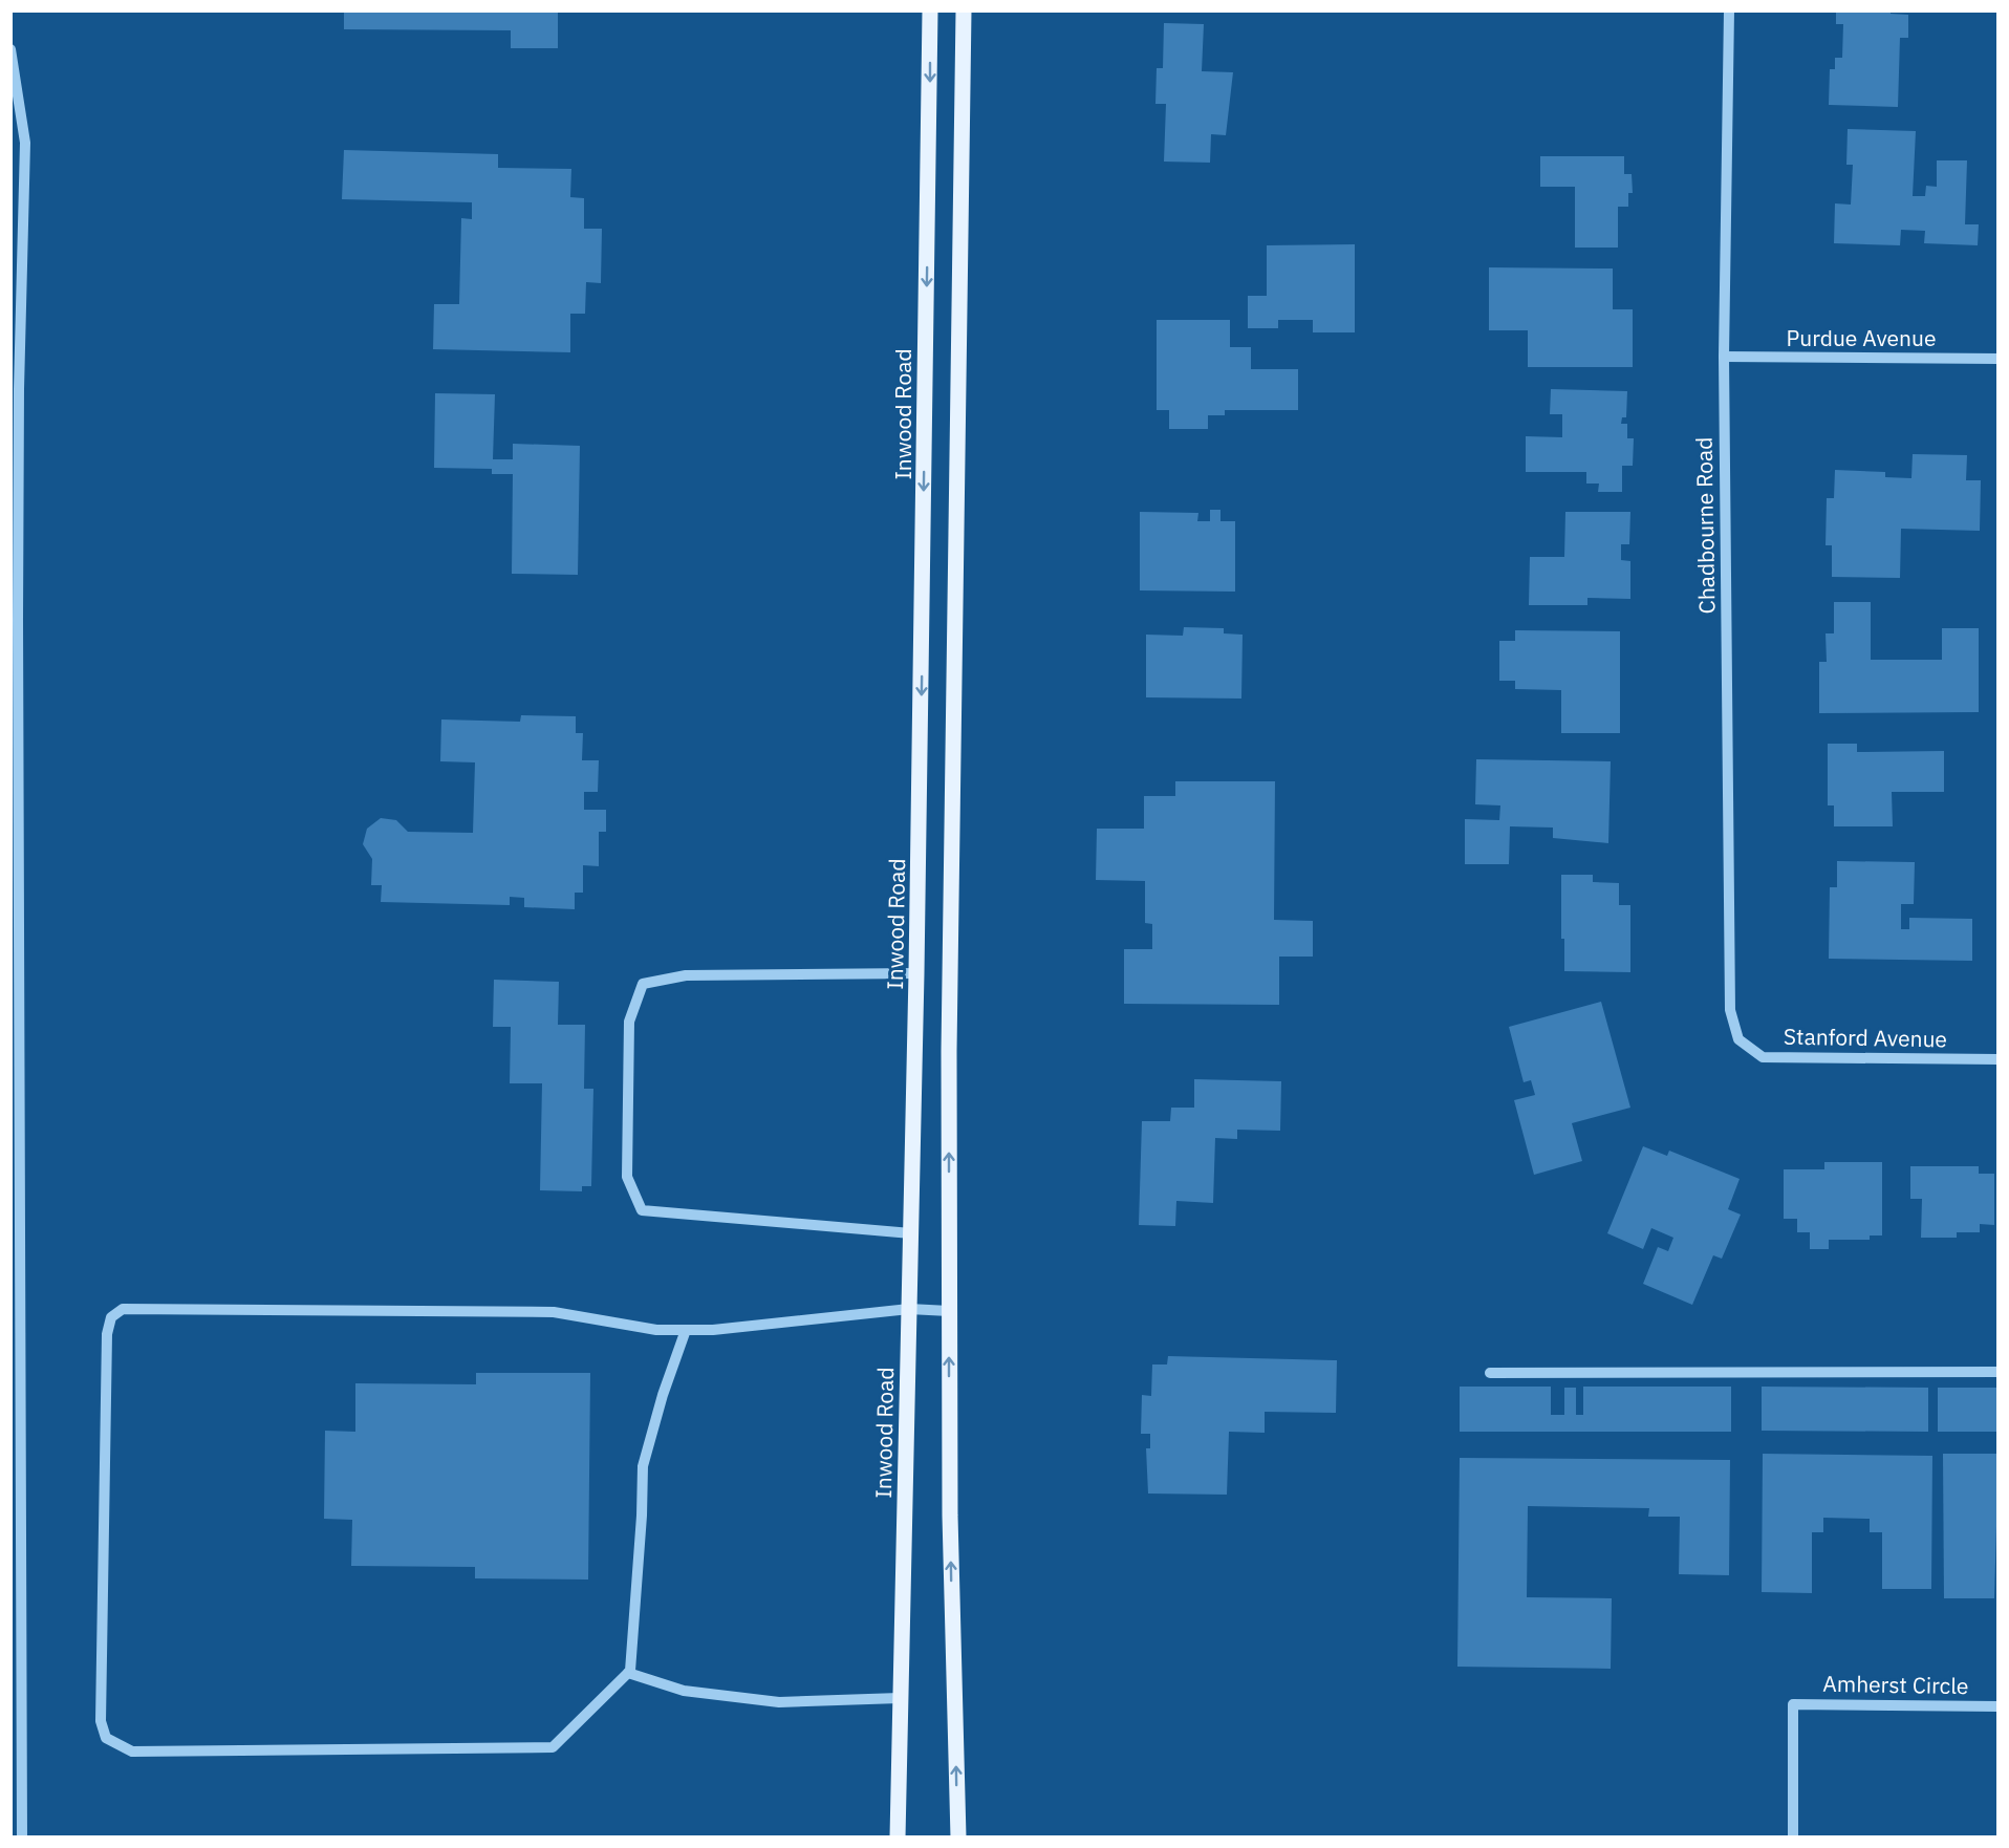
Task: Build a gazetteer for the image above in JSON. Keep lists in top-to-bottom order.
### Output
{
  "streets": {
    "main road": ["Inwood Road"],
    "street": [
      "Purdue Avenue",
      "Chadbourne Road",
      "Stanford Avenue",
      "Amherst Circle"
    ]
  },
  "crossings": [
    ["Purdue Avenue", "Chadbourne Road"],
    ["Chadbourne Road", "Stanford Avenue"]
  ]
}
